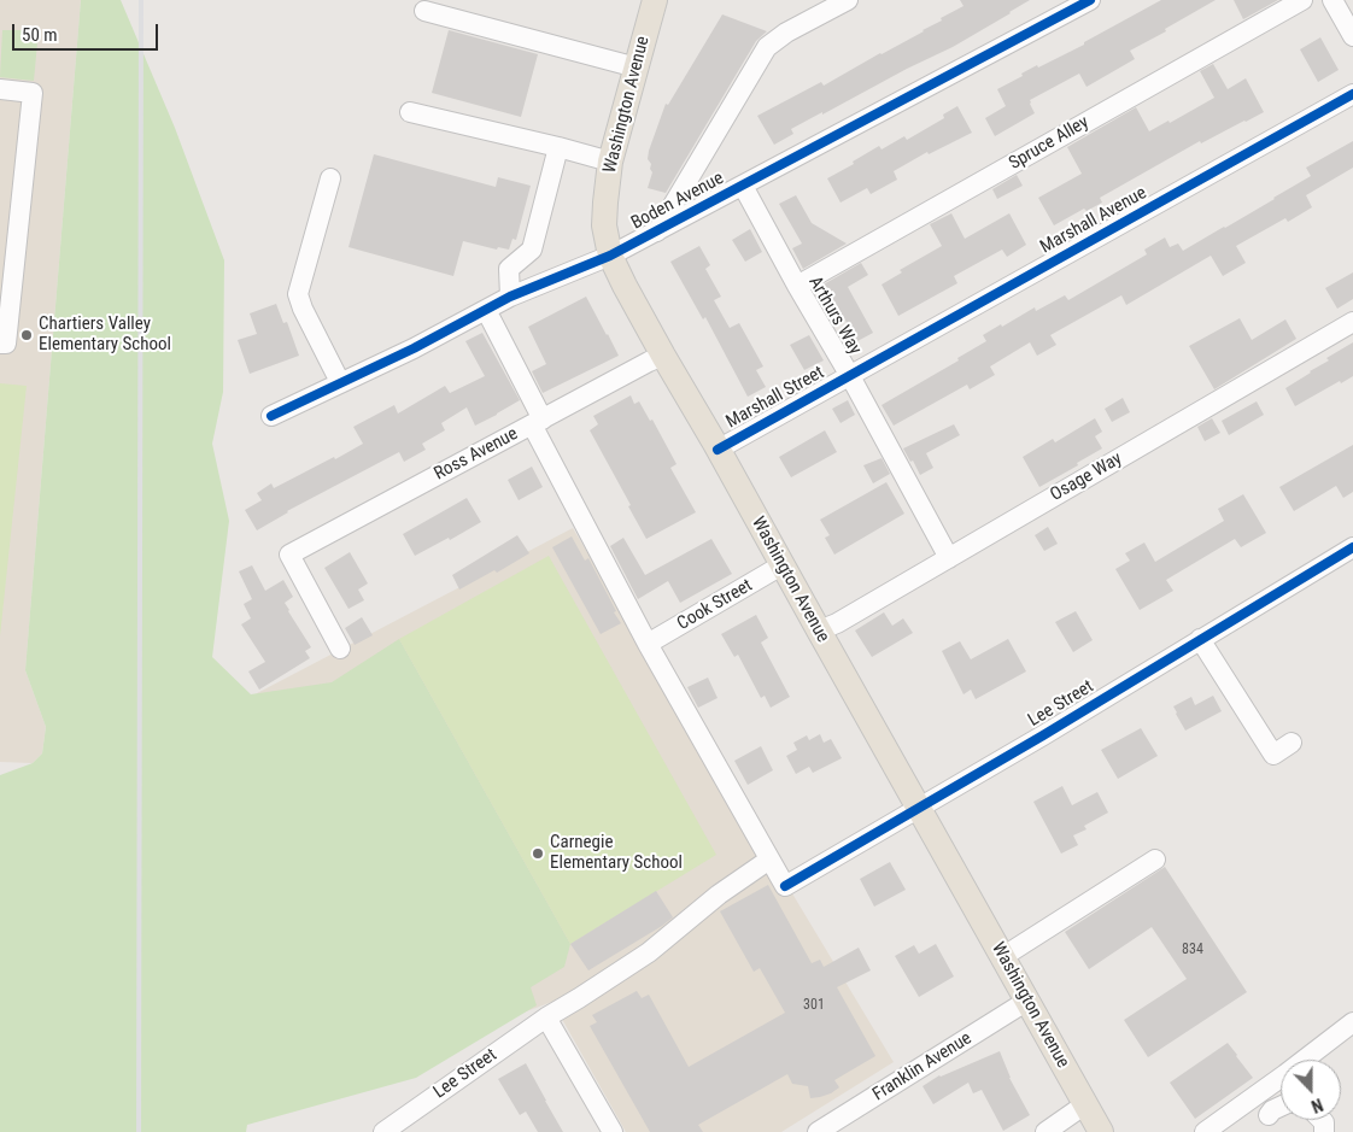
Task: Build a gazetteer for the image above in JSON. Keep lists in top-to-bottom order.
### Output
{
  "streets": {
    "main road": ["Washington Avenue"],
    "street": [
      "Spruce Alley",
      "Boden Avenue",
      "Marshall Avenue",
      "Arthurs Way",
      "Marshall Street",
      "Ross Avenue",
      "Osage Way",
      "Cook Street",
      "Lee Street",
      "Franklin Avenue"
    ]
  },
  "crossings": [
    ["Washington Avenue", "Boden Avenue"],
    ["Washington Avenue", "Marshall Street"],
    ["Washington Avenue", "Ross Avenue"],
    ["Washington Avenue", "Osage Way"],
    ["Washington Avenue", "Cook Street"],
    ["Washington Avenue", "Lee Street"],
    ["Washington Avenue", "Franklin Avenue"],
    ["Spruce Alley", "Arthurs Way"],
    ["Boden Avenue", "Arthurs Way"],
    ["Marshall Avenue", "Arthurs Way"],
    ["Marshall Avenue", "Marshall Street"],
    ["Arthurs Way", "Marshall Street"],
    ["Arthurs Way", "Osage Way"]
  ],
  "places": ["Chartiers Valley Elementary School", "Carnegie Elementary School"],
  "house_numbers": ["834", "301"],
  "scale_bar": "50 m",
  "north": "bottom"
}
